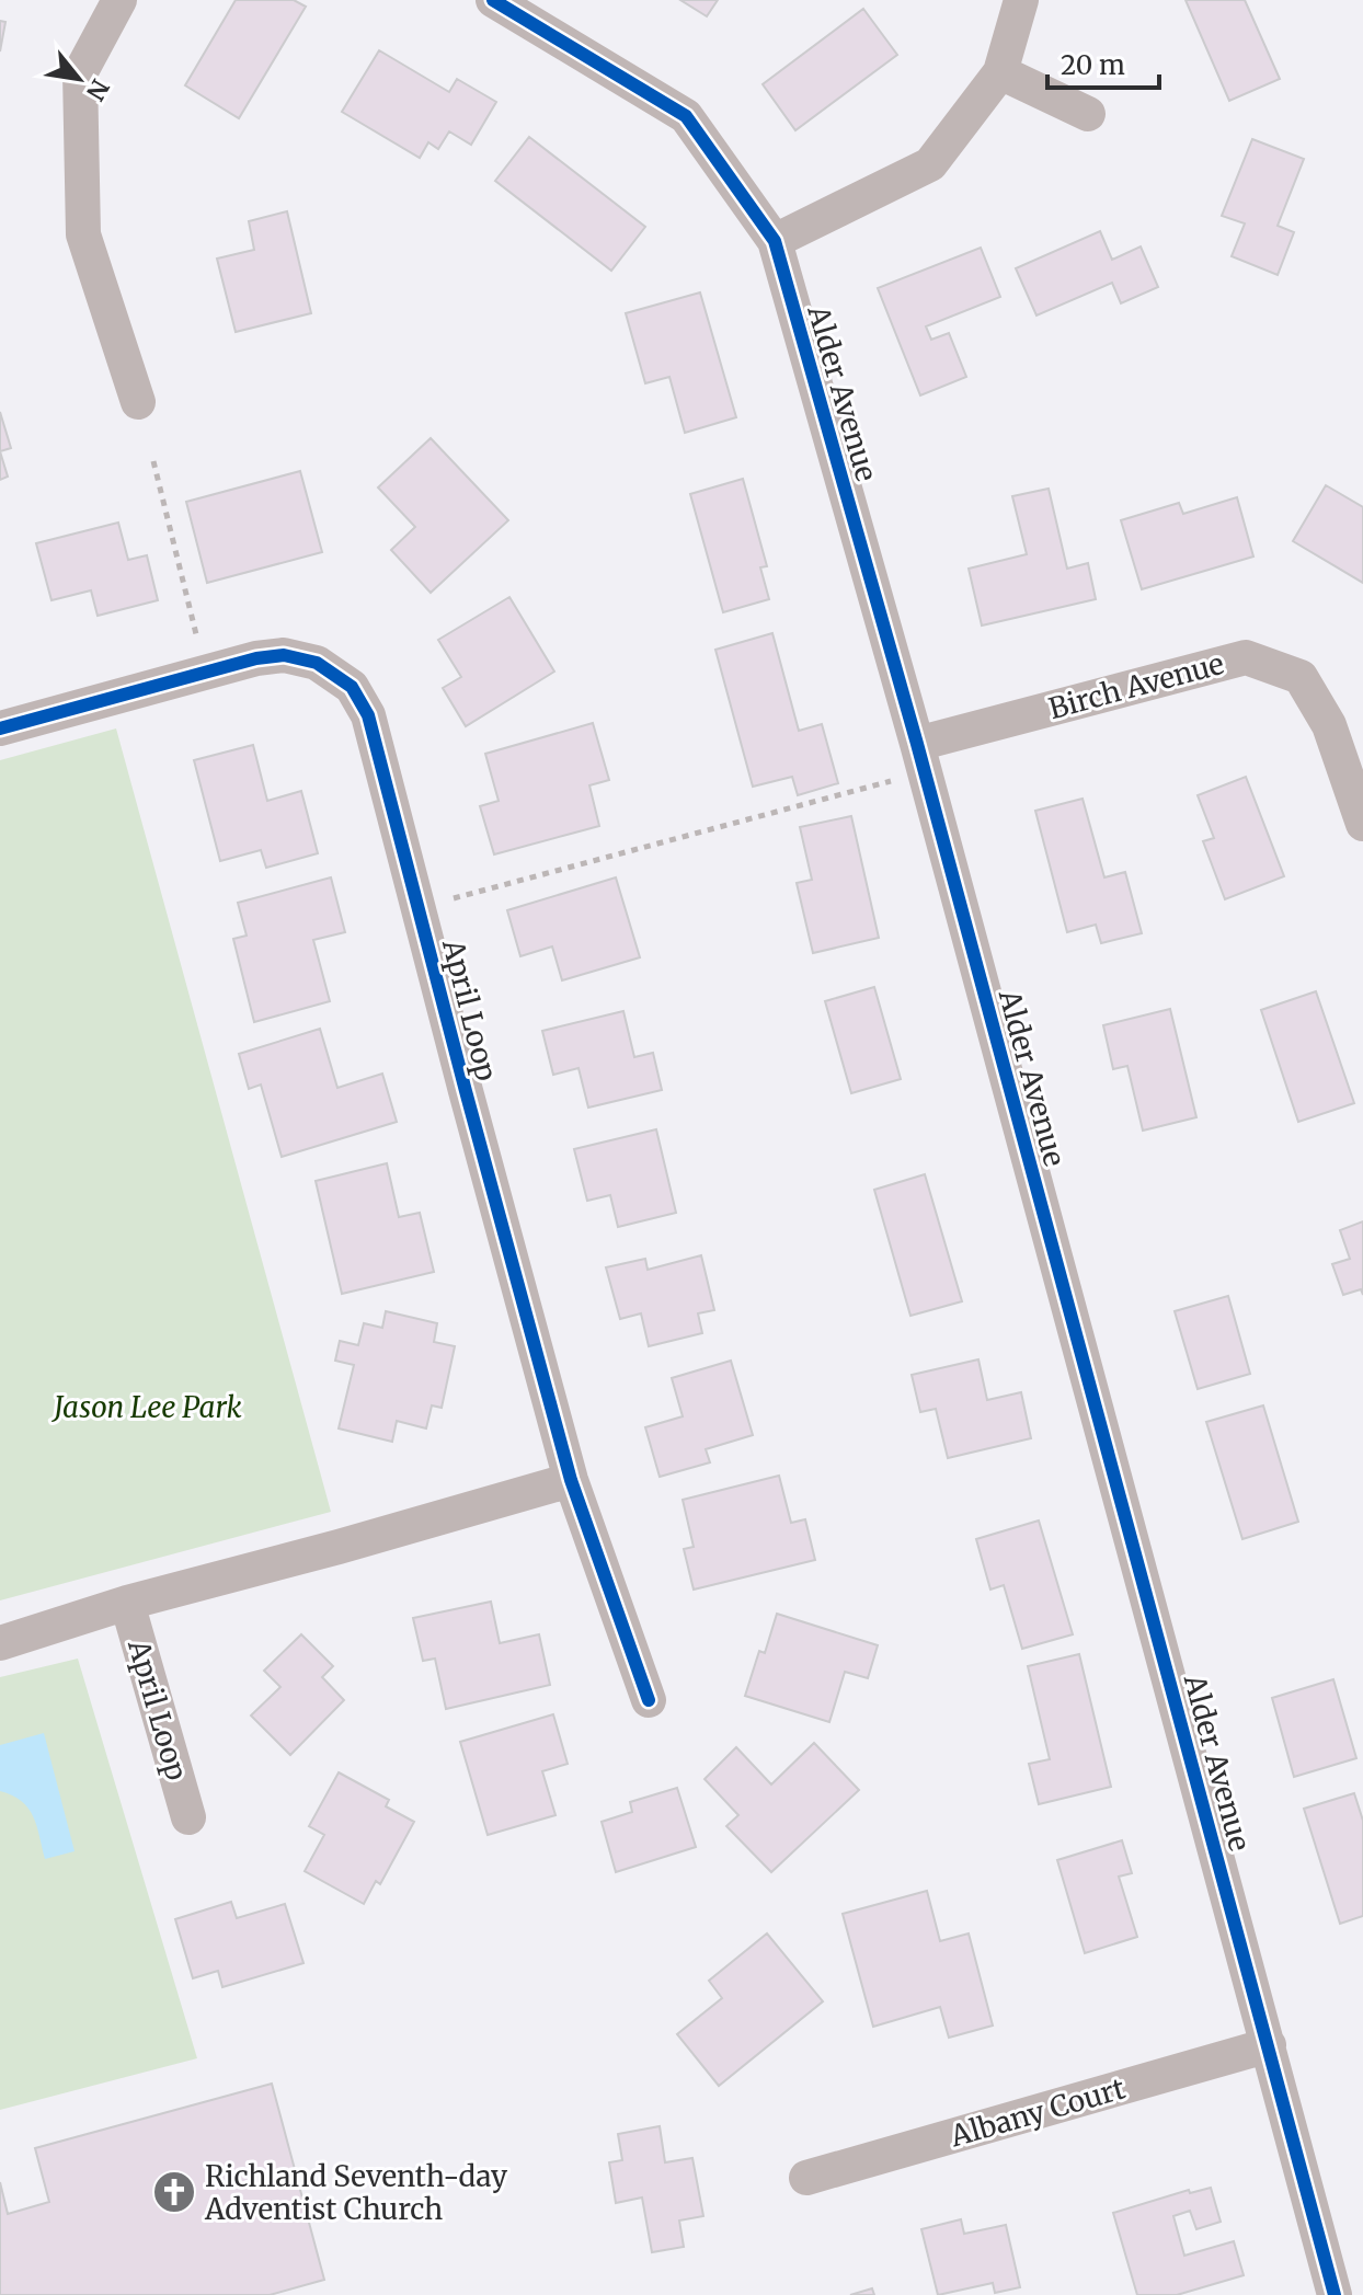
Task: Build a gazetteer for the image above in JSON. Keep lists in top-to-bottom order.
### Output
{
  "streets": {
    "street": [
      "Alder Avenue",
      "Birch Avenue",
      "April Loop",
      "Albany Court"
    ]
  },
  "crossings": [
    ["Alder Avenue", "Birch Avenue"],
    ["Alder Avenue", "Albany Court"]
  ],
  "parks": ["Jason Lee Park"],
  "places": {
    "church": ["Richland Seventh-day Adventist Church"]
  },
  "scale_bar": "20 m",
  "north": "bottom right"
}
